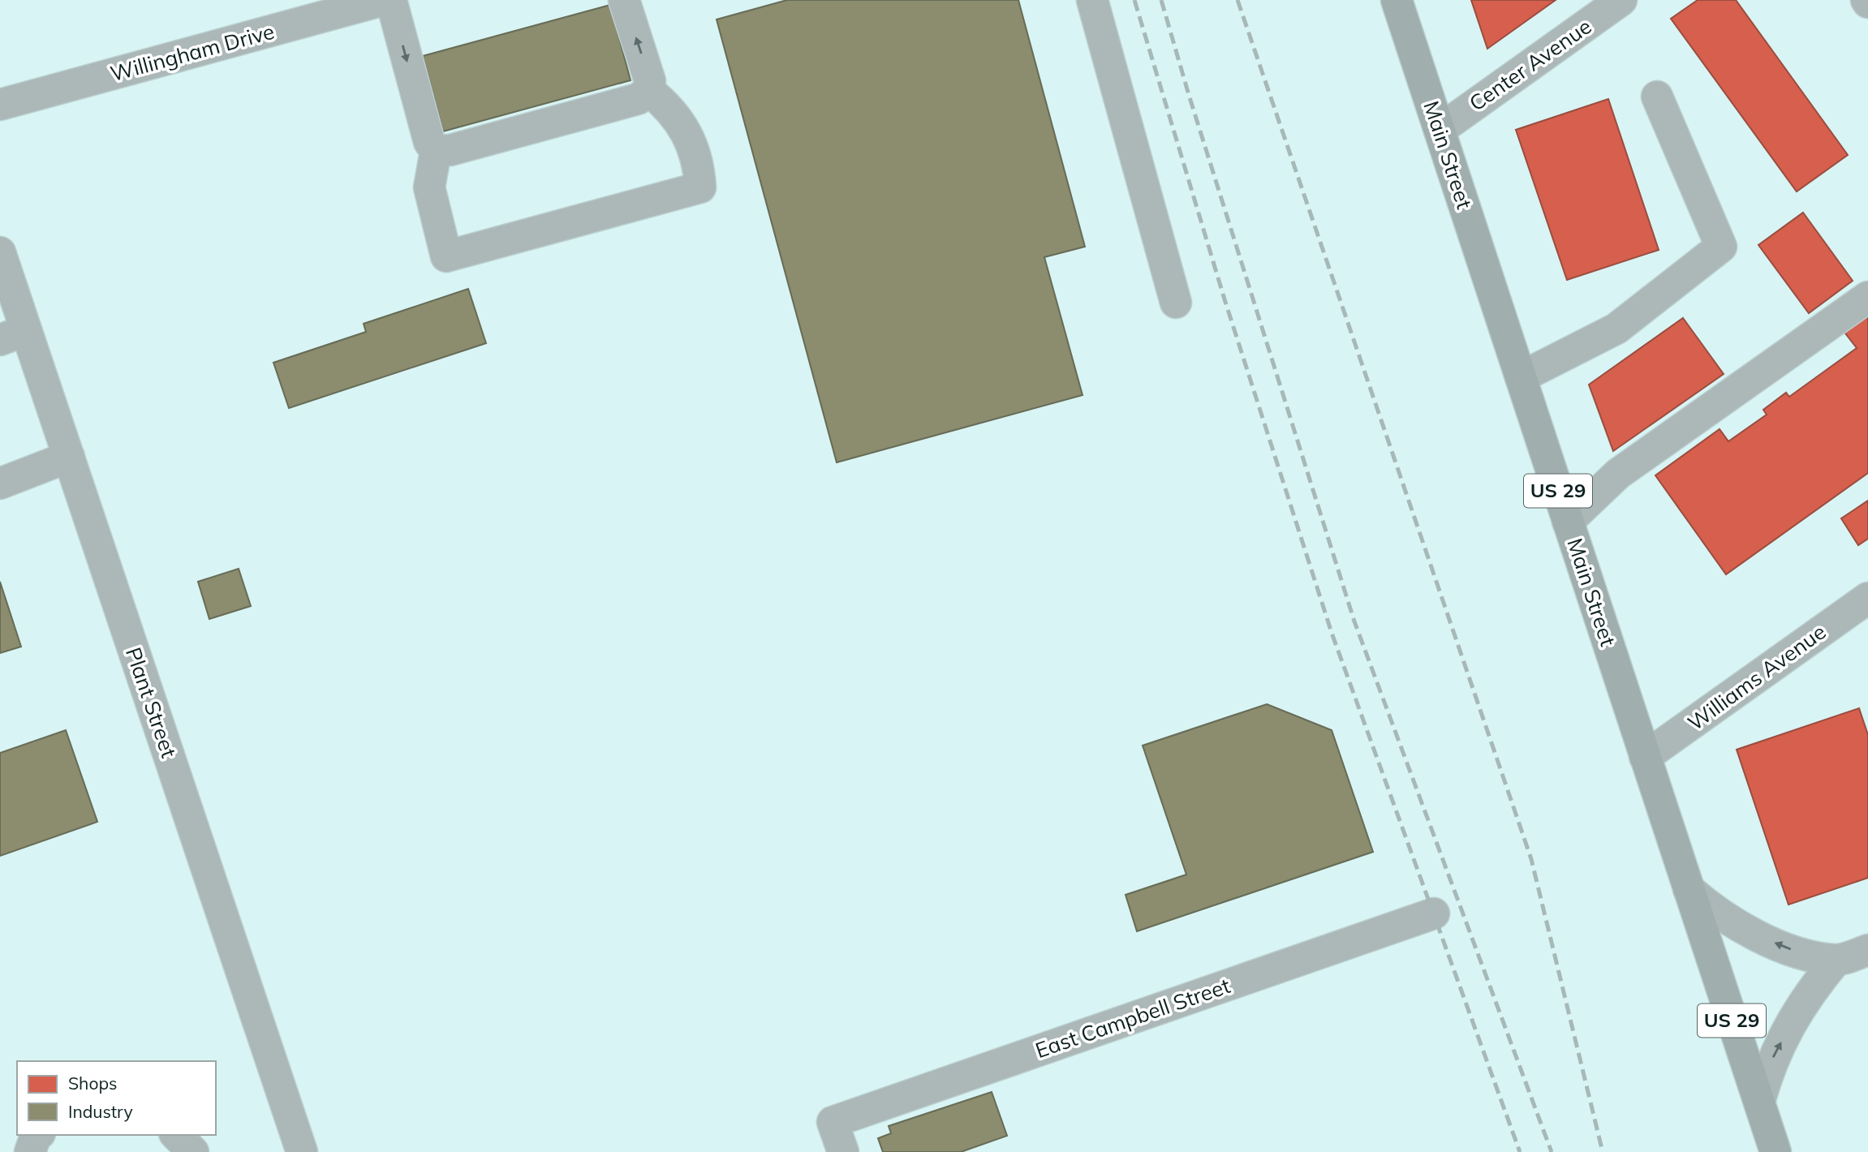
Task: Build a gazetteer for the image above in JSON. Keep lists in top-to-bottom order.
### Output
{
  "streets": {
    "main road": ["Main Street", "US 29"],
    "street": [
      "Willingham Drive",
      "Center Avenue",
      "Williams Avenue",
      "Plant Street",
      "East Campbell Street"
    ]
  },
  "crossings": [
    ["Center Avenue", "Main Street"],
    ["Main Street", "Williams Avenue"]
  ],
  "legend": ["Shops", "Industry"]
}
